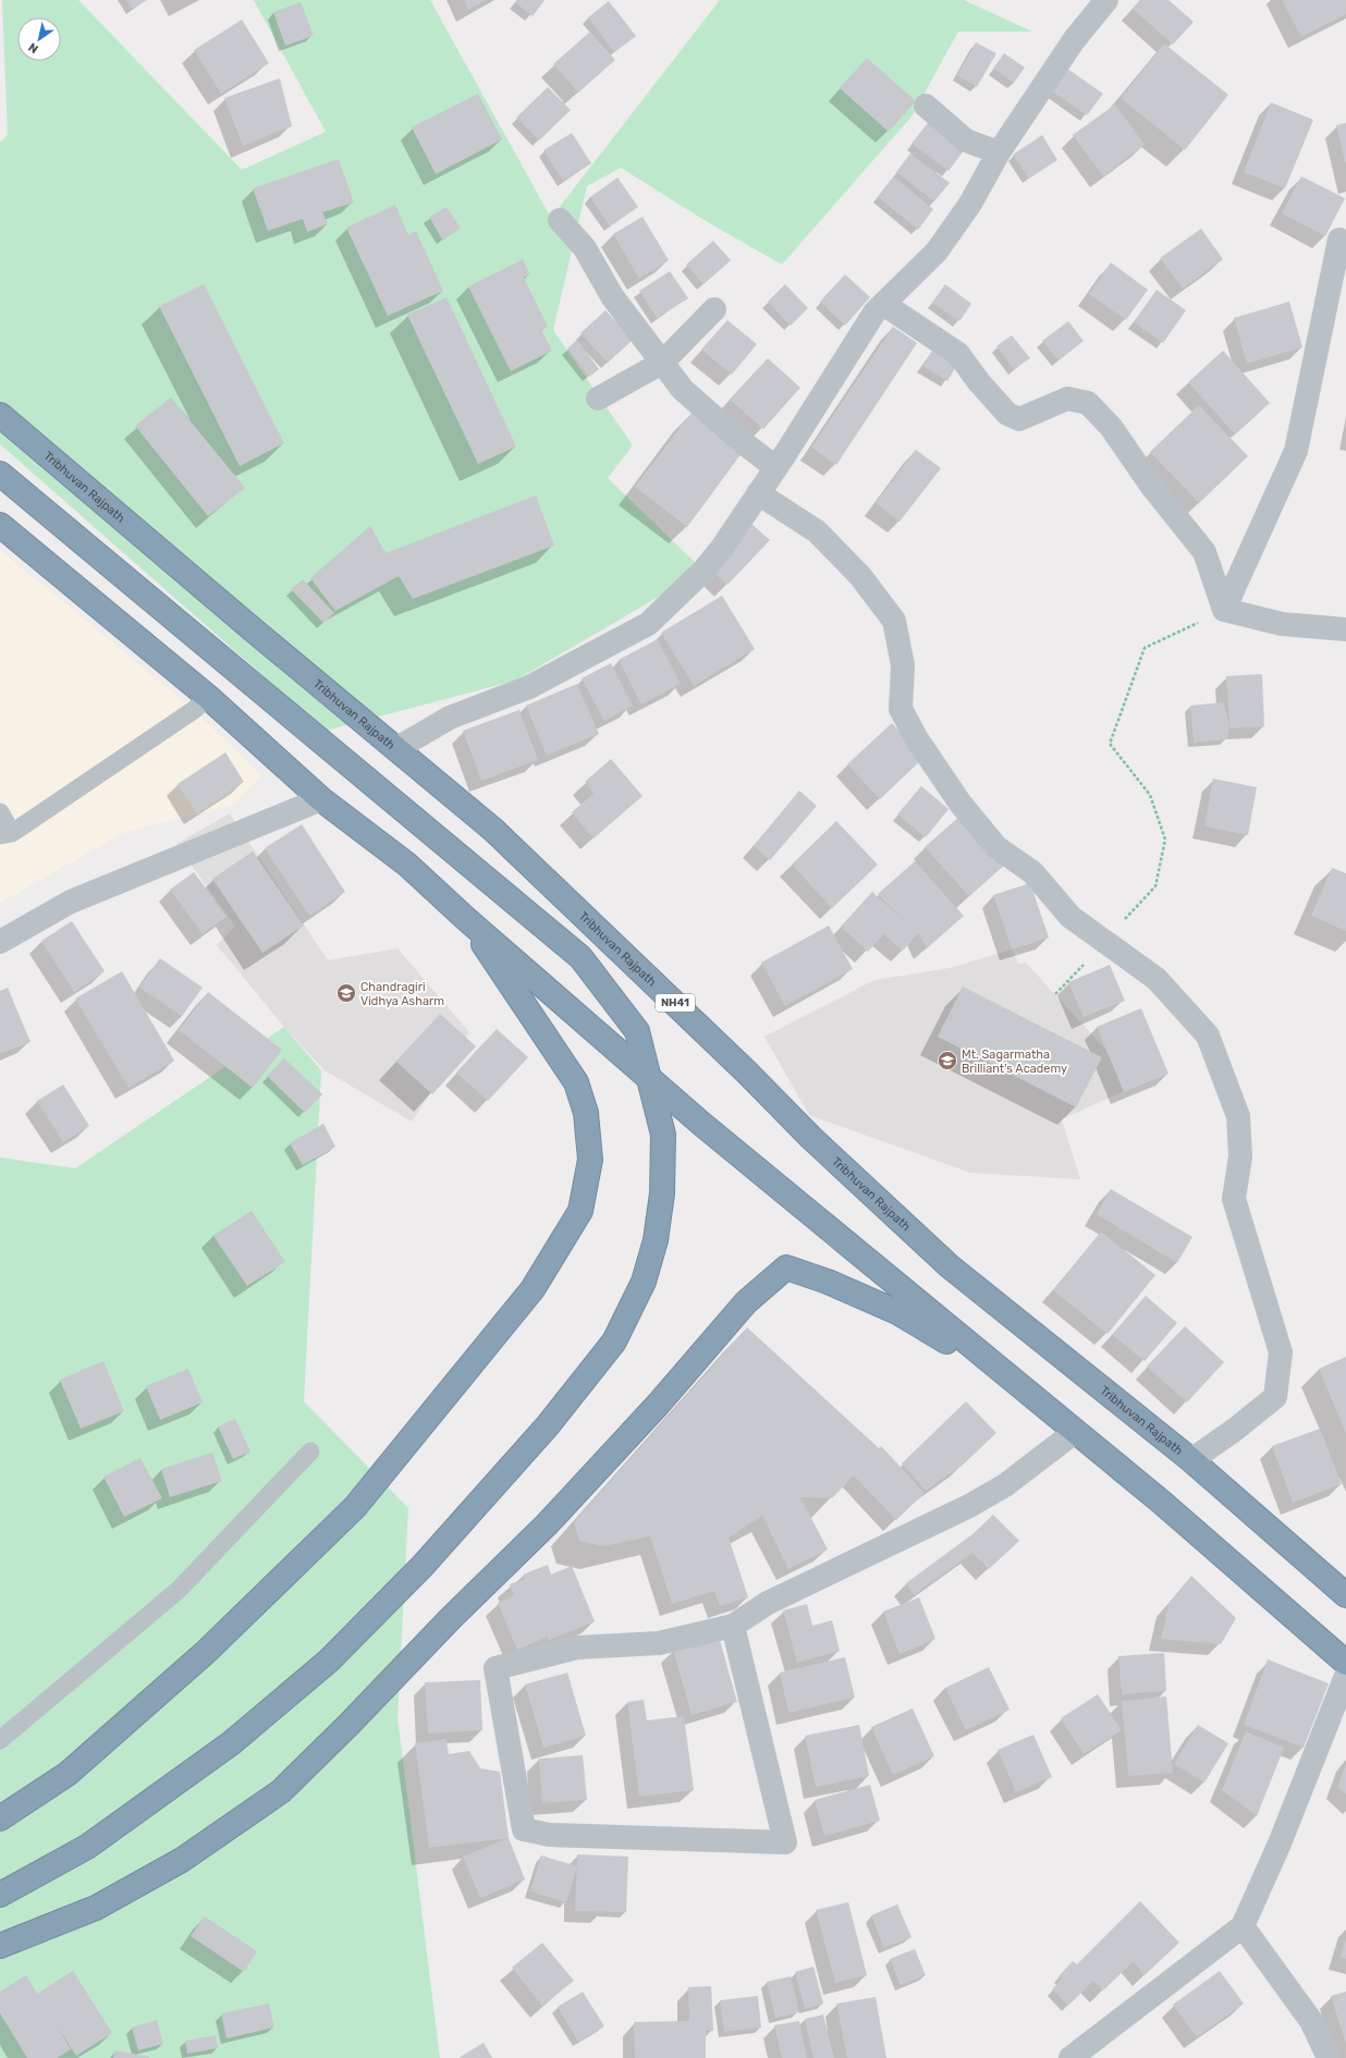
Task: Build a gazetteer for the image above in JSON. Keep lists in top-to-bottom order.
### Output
{
  "streets": {
    "highway": ["Tribhuvan Rajpath", "NH41"]
  },
  "places": {
    "school or university": ["Chandragiri Vidhya Asharm", "Mt. Sagarmatha Brilliant's Academy"]
  },
  "north": "bottom left"
}
